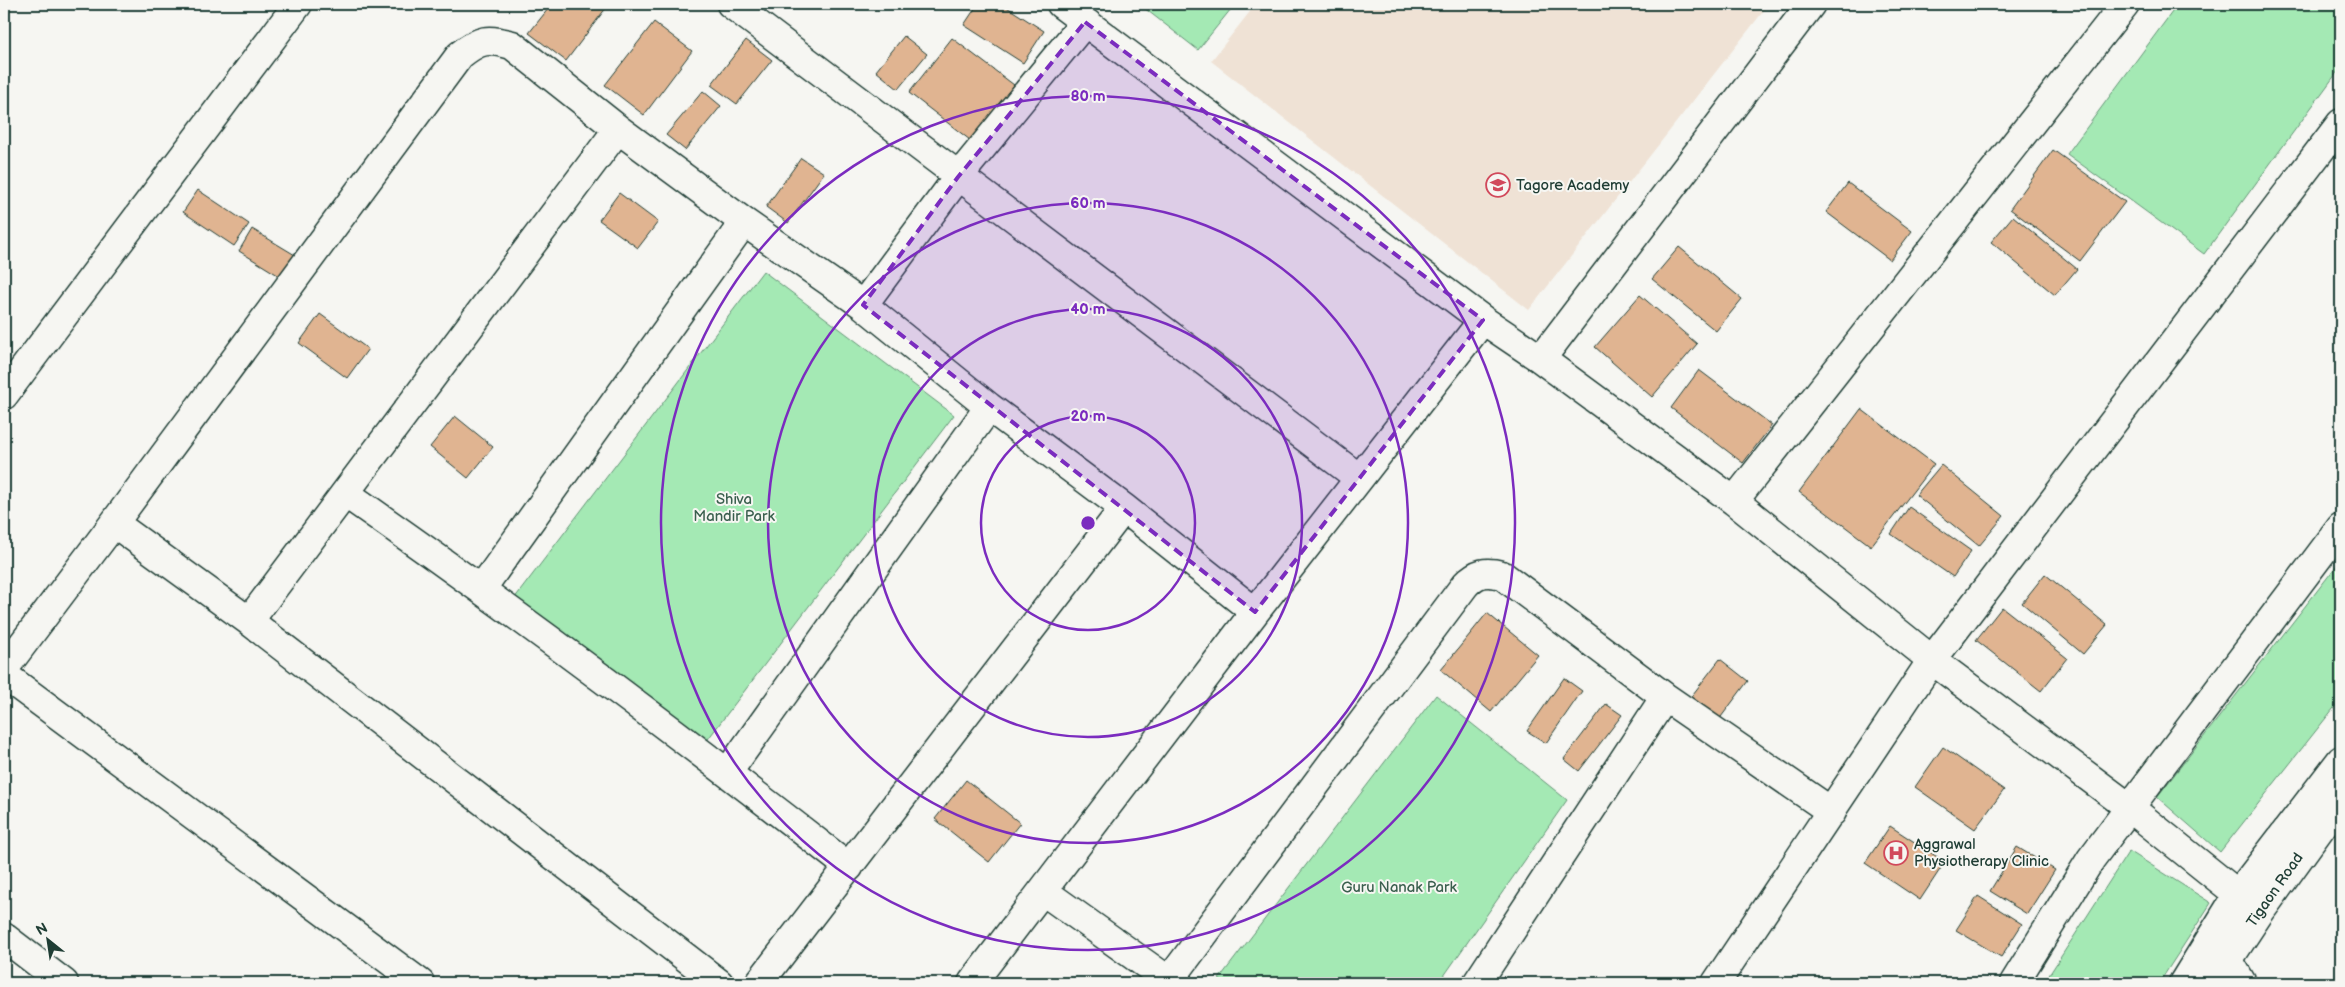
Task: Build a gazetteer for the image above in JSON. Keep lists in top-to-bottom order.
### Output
{
  "streets": {
    "street": ["Tigaon Road"]
  },
  "parks": ["Shiva Mandir Park", "Guru Nanak Park"],
  "places": {
    "school or university": ["Tagore Academy"],
    "hospital": ["Aggrawal Physiotherapy Clinic"]
  },
  "north": "top left",
  "rings": [
    "80 m",
    "60 m",
    "40 m",
    "20 m"
  ]
}
